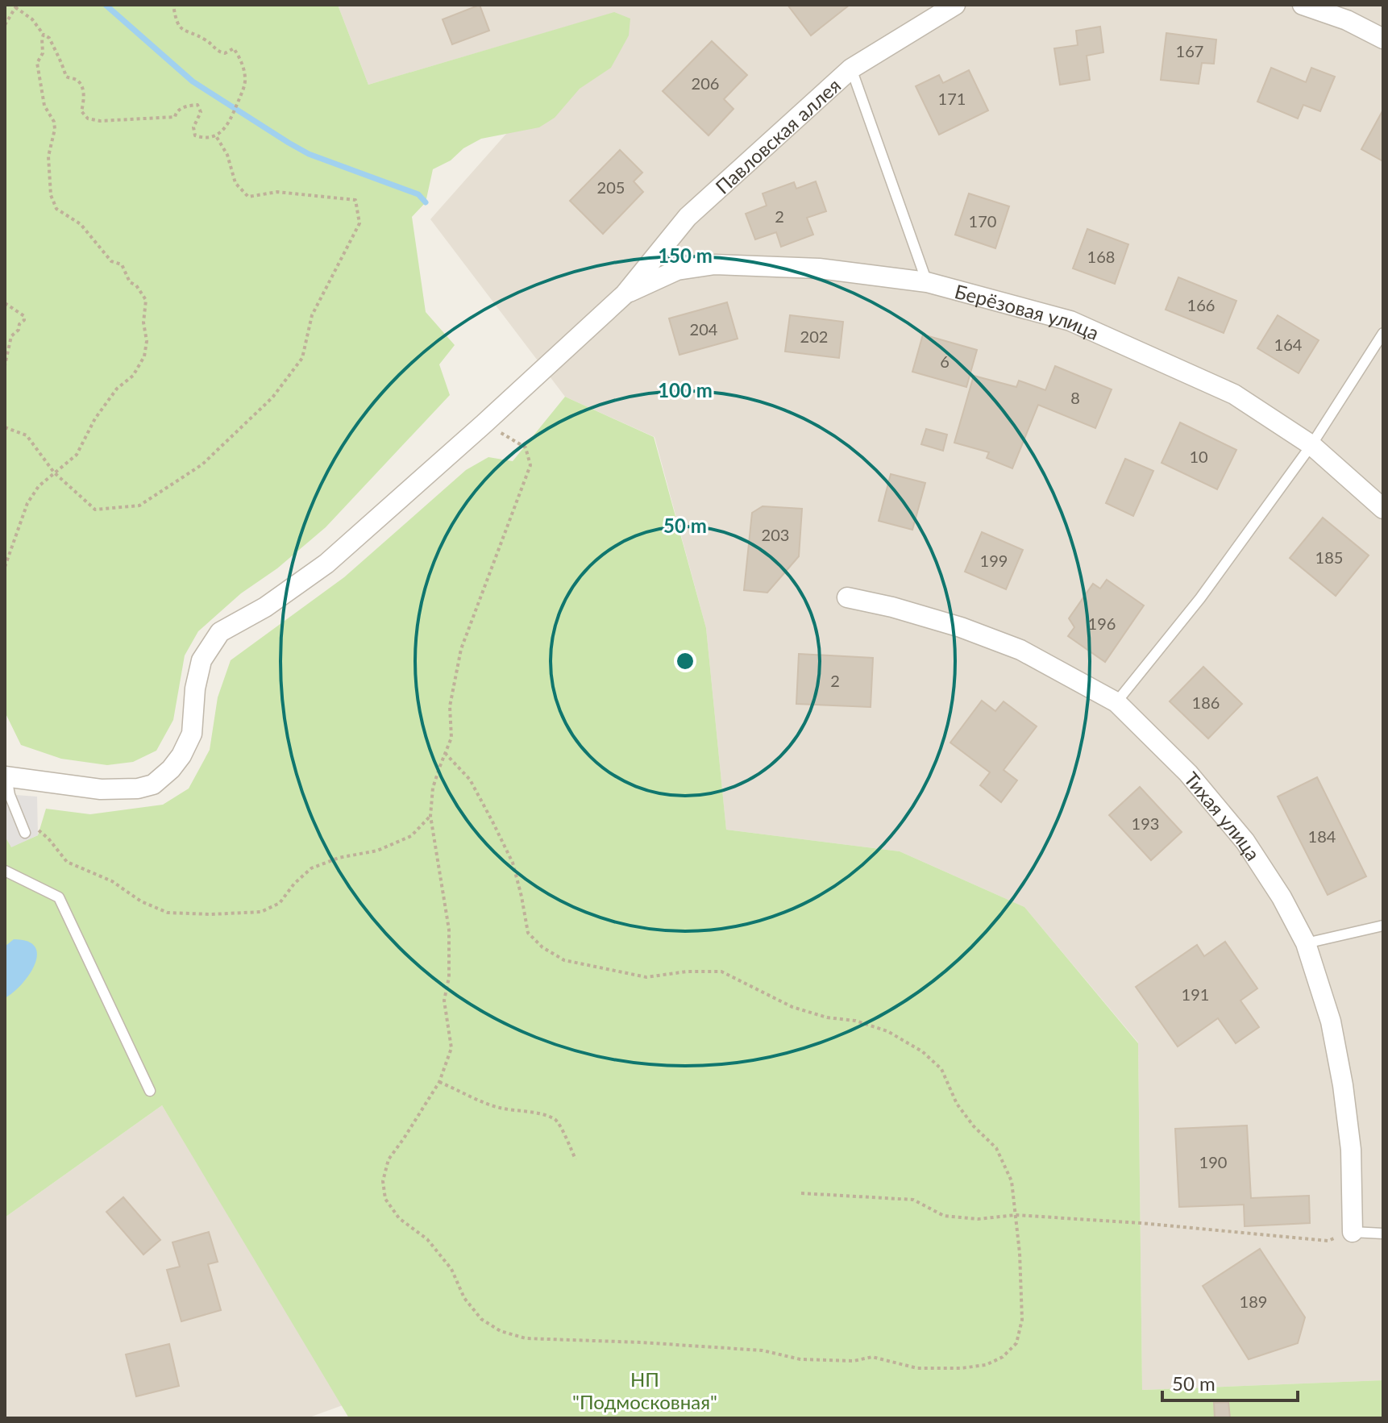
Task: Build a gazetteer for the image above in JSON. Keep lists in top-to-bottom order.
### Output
{
  "streets": {
    "street": ["Павловская аллея", "Берёзовая улица", "Тихая улица"]
  },
  "crossings": [
    ["Павловская аллея", "Берёзовая улица"]
  ],
  "parks": ["НП \"Подмосковная\""],
  "house_numbers": [
    "167",
    "206",
    "171",
    "205",
    "2",
    "170",
    "168",
    "166",
    "204",
    "202",
    "164",
    "6",
    "8",
    "10",
    "203",
    "185",
    "199",
    "196",
    "2",
    "186",
    "193",
    "184",
    "191",
    "190",
    "189"
  ],
  "scale_bar": "50 m",
  "rings": ["150 m", "100 m", "50 m"]
}
